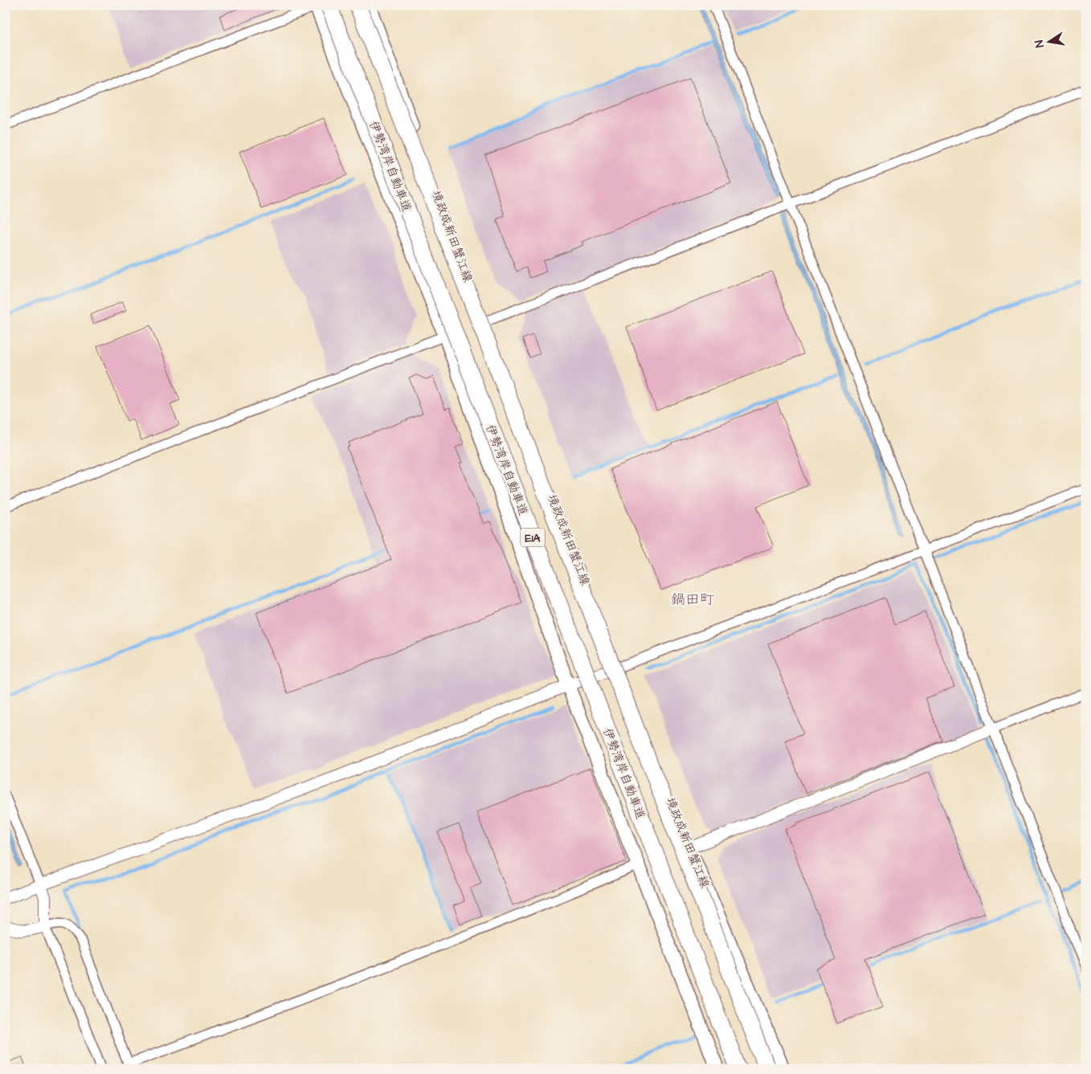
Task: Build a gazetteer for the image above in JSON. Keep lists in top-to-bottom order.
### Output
{
  "streets": {
    "highway": ["伊勢湾岸自動車道", "E1A"],
    "main road": ["境政成新田蟹江線"]
  },
  "districts": ["鍋田町"],
  "north": "left"
}
